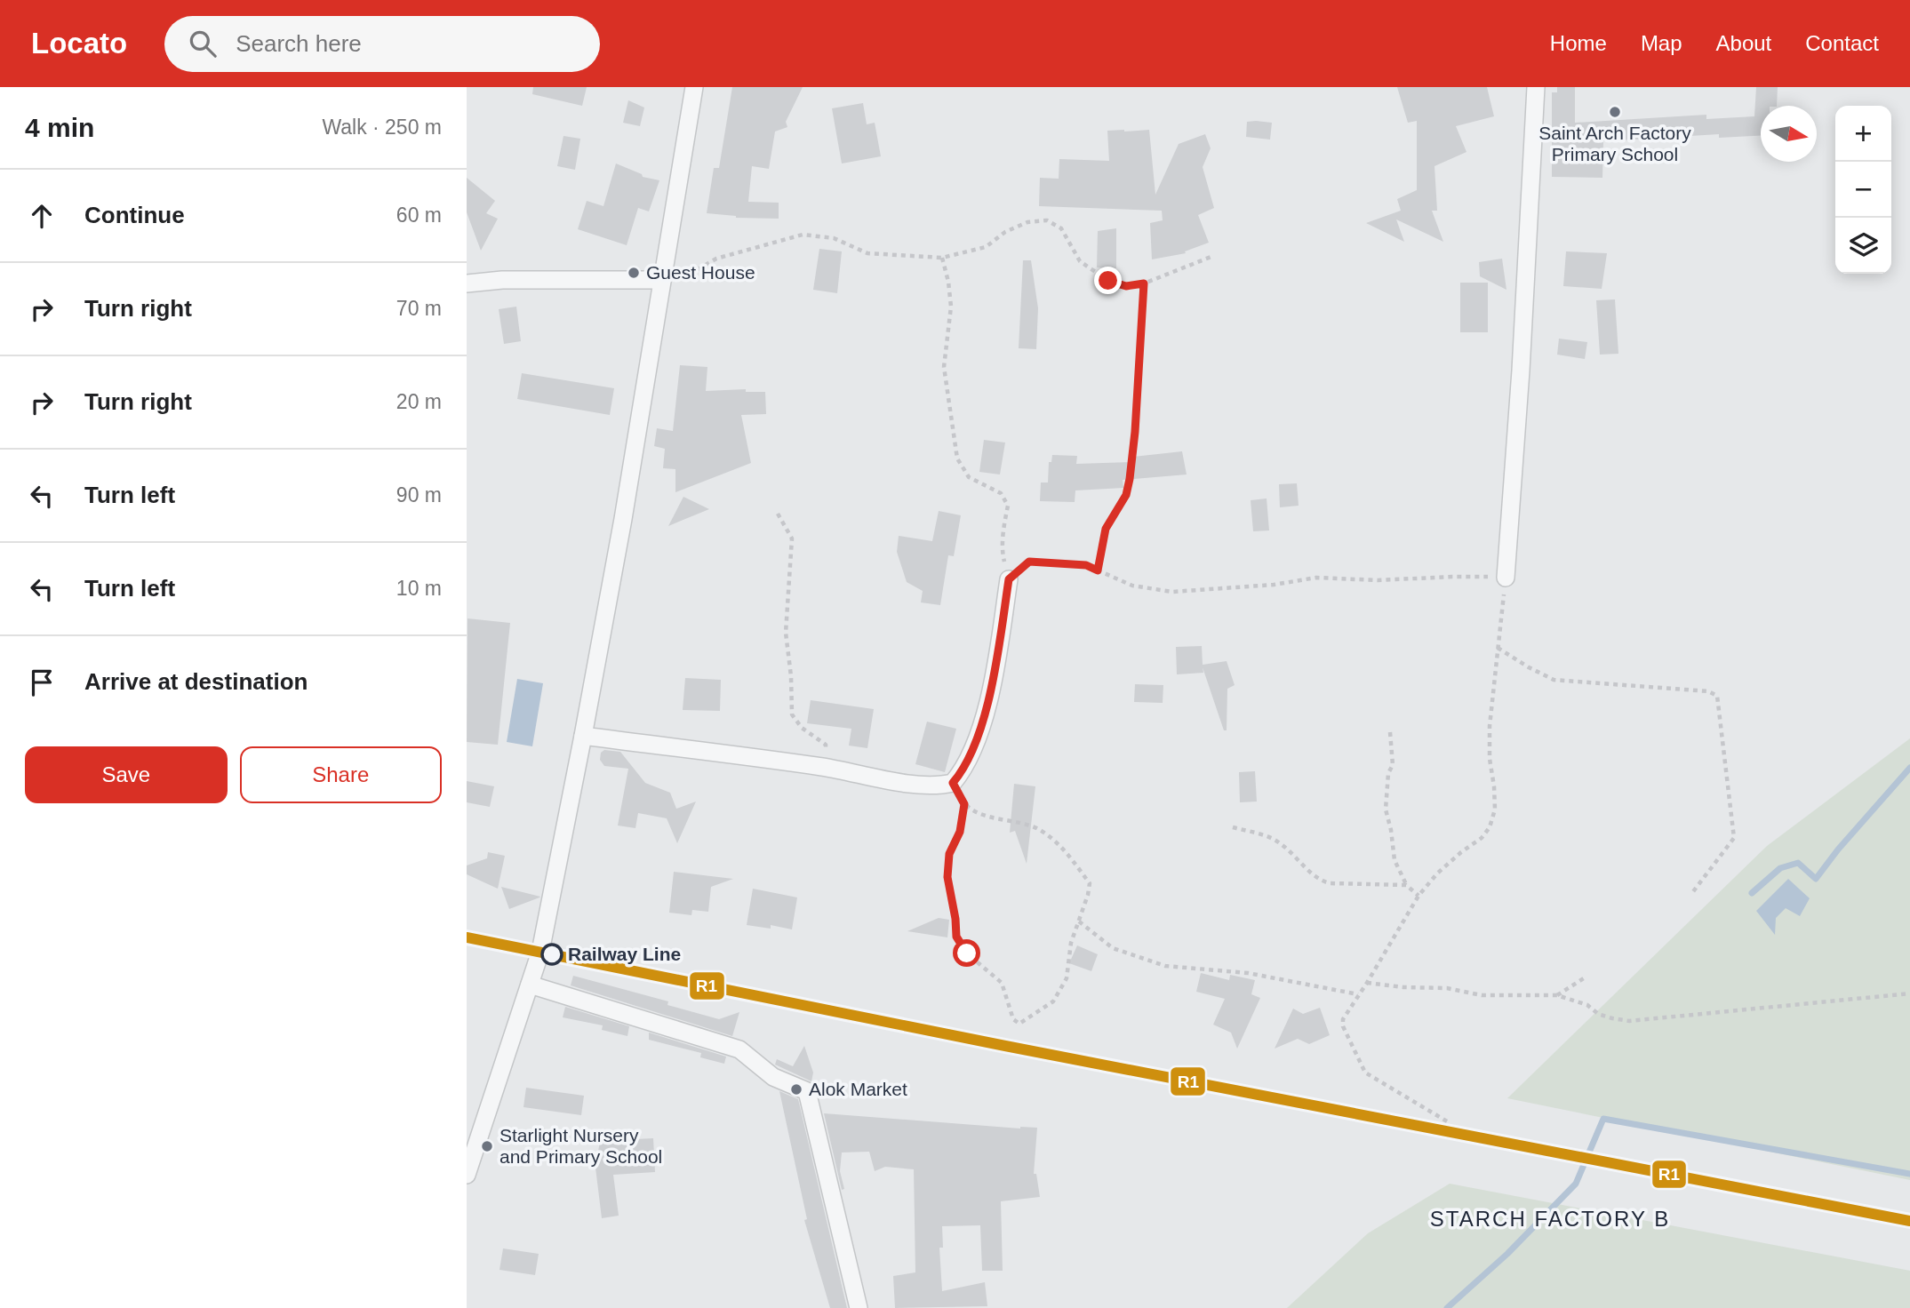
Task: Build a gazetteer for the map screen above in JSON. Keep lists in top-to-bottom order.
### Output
{
  "districts": ["STARCH FACTORY B"],
  "places": [
    "Saint Arch Factory Primary School",
    "Guest House",
    "Railway Line",
    "Alok Market",
    "Starlight Nursery and Primary School"
  ],
  "lines": ["transit line R1"],
  "north": "right",
  "page": {
    "header": "Locato",
    "search": "Search here",
    "nav": [
      "Home",
      "Map",
      "About",
      "Contact"
    ],
    "heading": ["4 min", "Walk · 250 m"],
    "map_buttons": ["+", "−"],
    "list": [
      ["Continue", "60 m"],
      ["Turn right", "70 m"],
      ["Turn right", "20 m"],
      ["Turn left", "90 m"],
      ["Turn left", "10 m"],
      "Arrive at destination"
    ],
    "buttons": ["Save", "Share"]
  }
}
